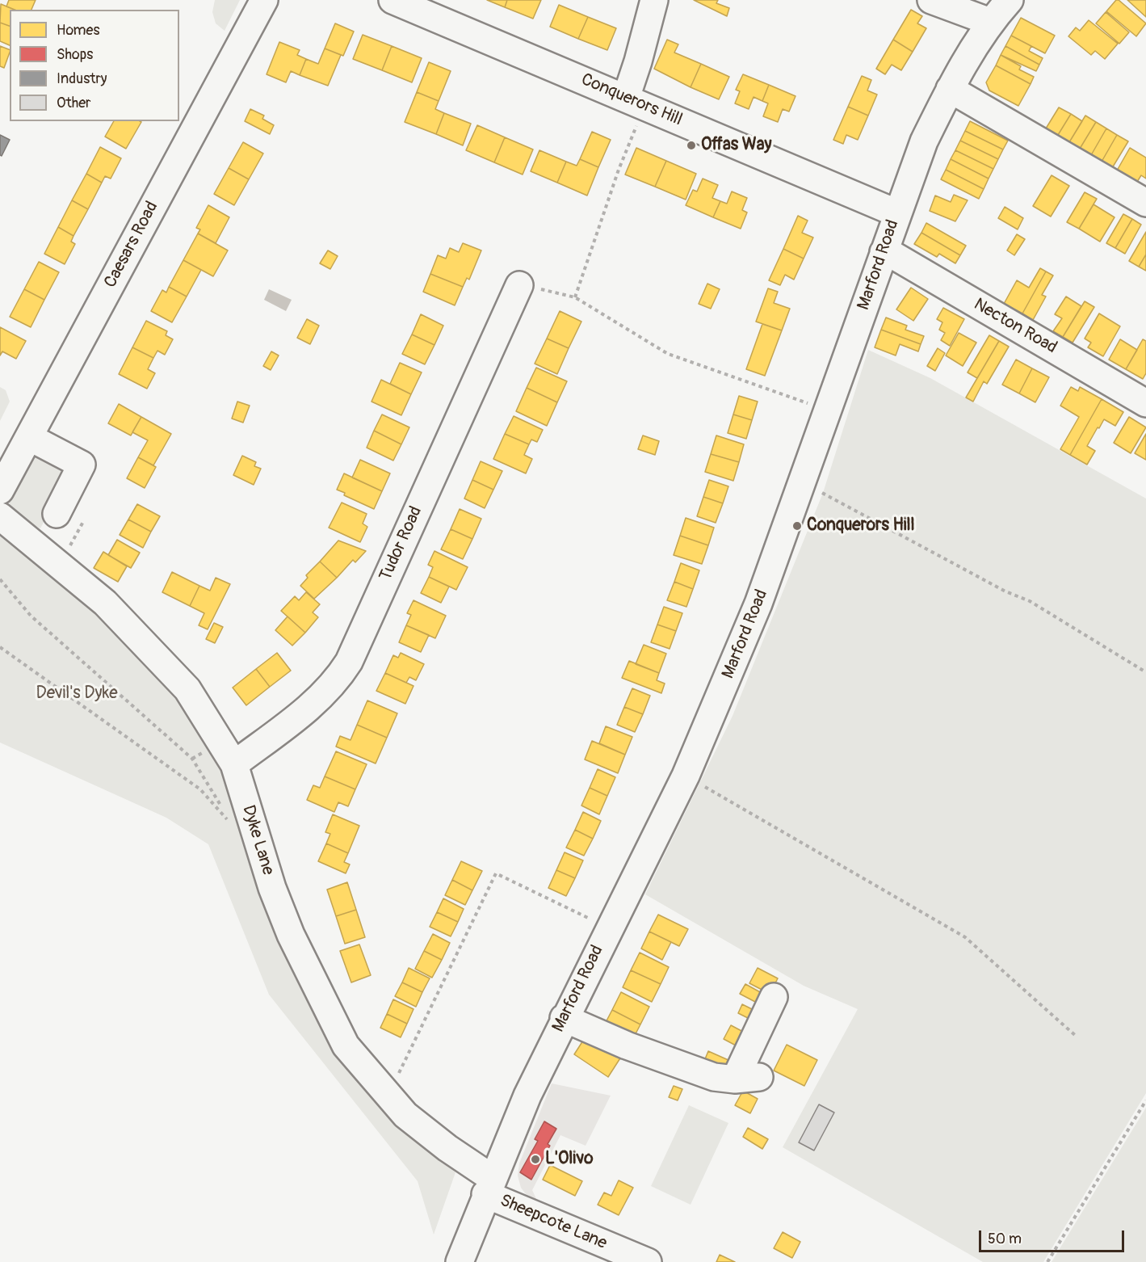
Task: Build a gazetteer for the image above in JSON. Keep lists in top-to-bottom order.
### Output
{
  "streets": {
    "street": [
      "Conquerors Hill",
      "Caesars Road",
      "Marford Road",
      "Necton Road",
      "Tudor Road",
      "Dyke Lane",
      "Sheepcote Lane"
    ]
  },
  "crossings": [
    ["Conquerors Hill", "Marford Road"],
    ["Marford Road", "Necton Road"],
    ["Marford Road", "Dyke Lane"],
    ["Marford Road", "Sheepcote Lane"],
    ["Tudor Road", "Dyke Lane"],
    ["Dyke Lane", "Sheepcote Lane"]
  ],
  "parks": ["Devil's Dyke"],
  "places": ["Offas Way", "Conquerors Hill", "L'Olivo"],
  "legend": [
    "Homes",
    "Shops",
    "Industry",
    "Other"
  ],
  "scale_bar": "50 m"
}
